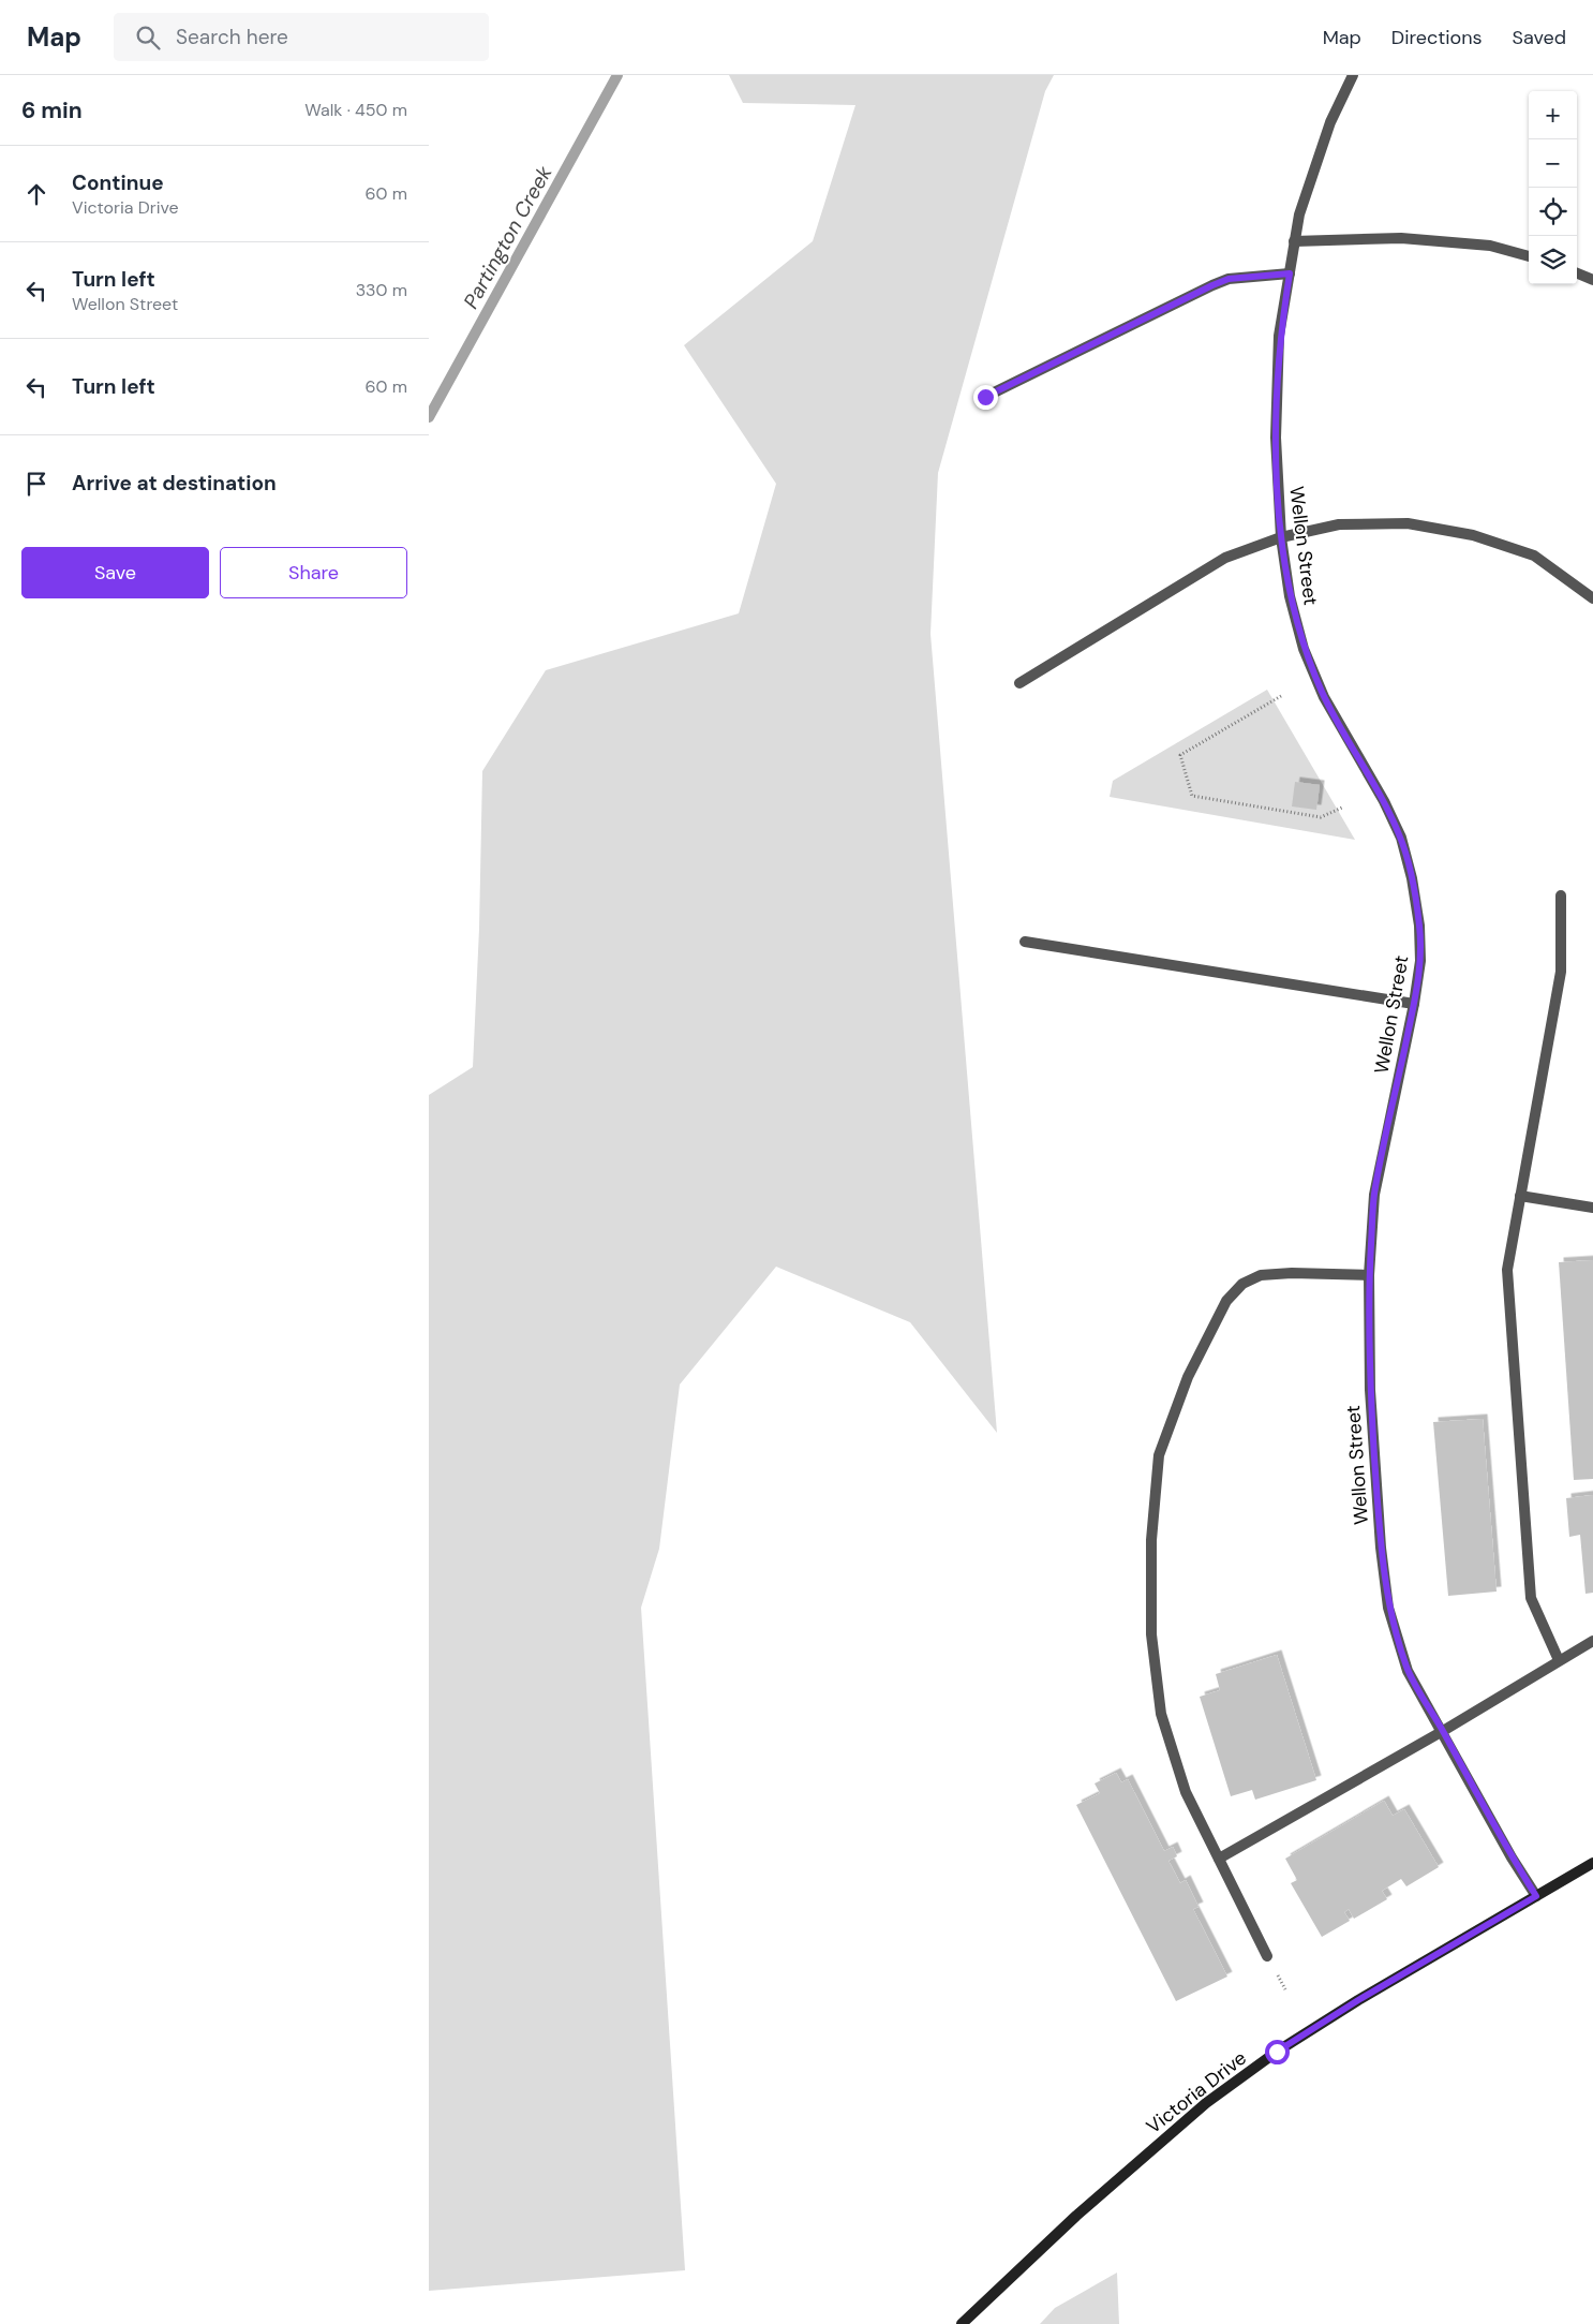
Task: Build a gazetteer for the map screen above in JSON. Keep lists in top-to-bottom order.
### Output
{
  "streets": {
    "street": ["Wellon Street", "Victoria Drive"]
  },
  "crossings": [
    ["Wellon Street", "Victoria Drive"]
  ],
  "water": ["Partington Creek"],
  "page": {
    "header": "Map",
    "search": "Search here",
    "nav": ["Map", "Directions", "Saved"],
    "heading": ["6 min", "Walk · 450 m"],
    "map_buttons": ["+", "−"],
    "list": [
      ["Continue", "Victoria Drive", "60 m"],
      ["Turn left", "Wellon Street", "330 m"],
      ["Turn left", "60 m"],
      "Arrive at destination"
    ],
    "buttons": ["Save", "Share"]
  }
}
